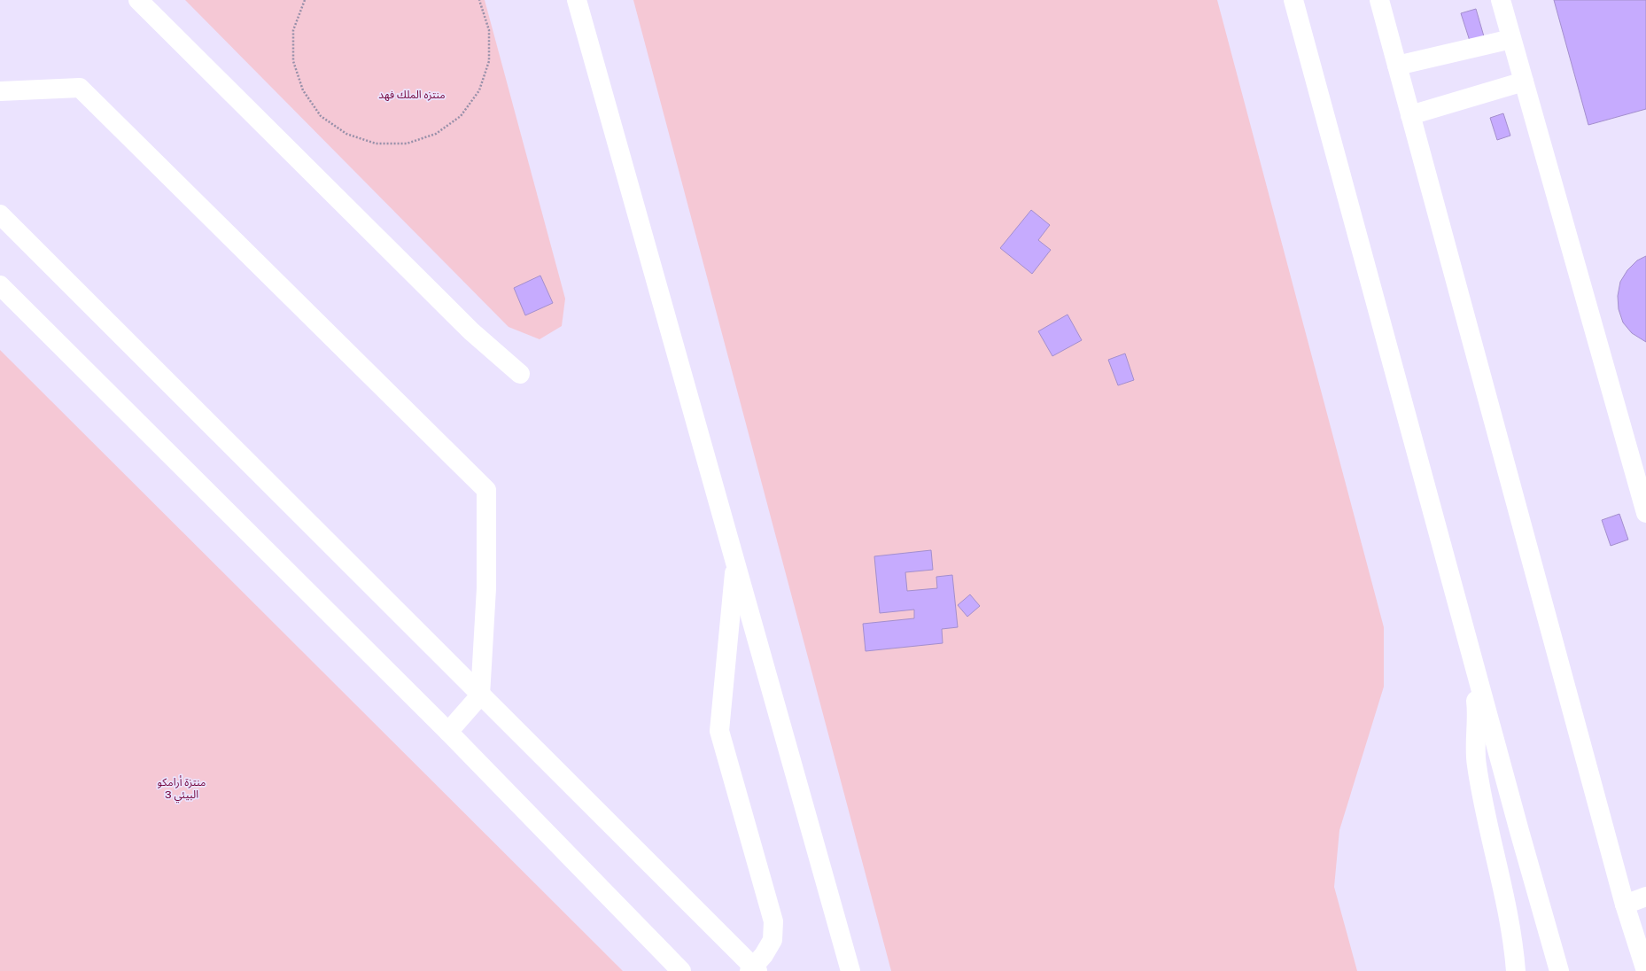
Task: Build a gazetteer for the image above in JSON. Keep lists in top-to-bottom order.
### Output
{
  "parks": ["منتزه الملك فهد", "منتزة أرامكو البيئي 3"]
}
